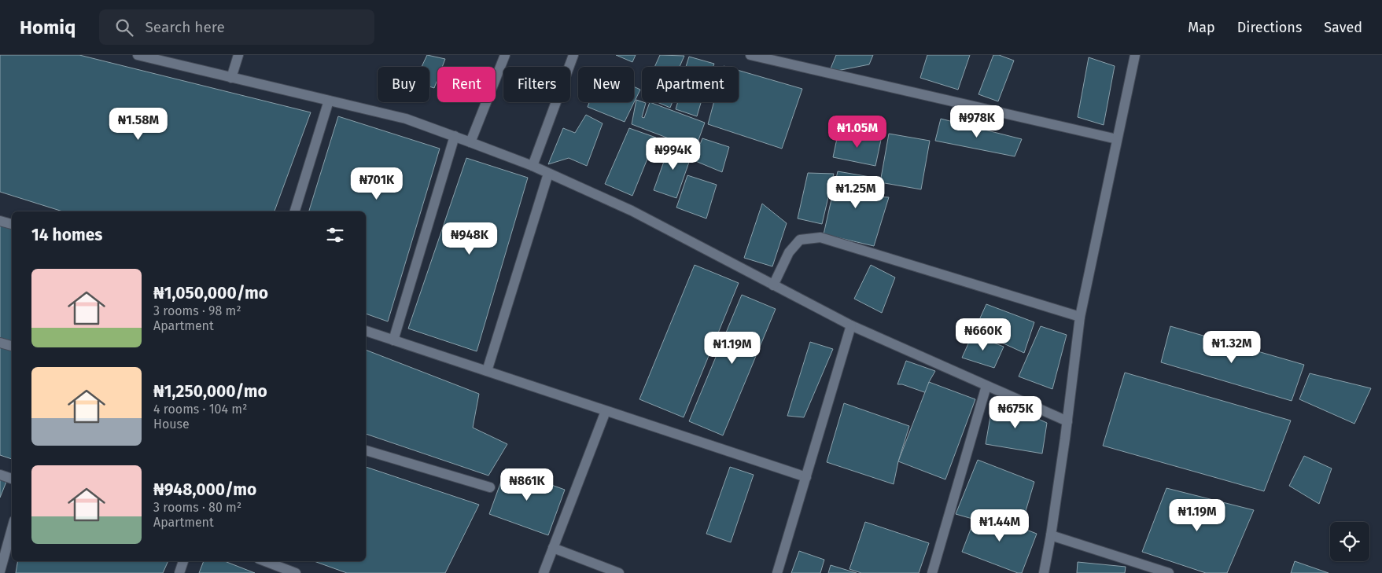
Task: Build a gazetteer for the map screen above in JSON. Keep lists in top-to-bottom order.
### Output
{
  "page": {
    "header": "Homiq",
    "search": "Search here",
    "nav": ["Map", "Directions", "Saved"],
    "chip": [
      "Buy",
      "Rent",
      "Filters",
      "New",
      "Apartment"
    ],
    "price": [
      "₦978K",
      "₦1.58M",
      "₦1.05M",
      "₦994K",
      "₦701K",
      "₦1.25M",
      "₦948K",
      "₦660K",
      "₦1.32M",
      "₦1.19M",
      "₦675K",
      "₦861K",
      "₦1.19M",
      "₦1.44M"
    ],
    "heading": "14 homes",
    "list": [
      {
        "name": "₦1,050,000/mo",
        "note": "3 rooms · 98 m² · Apartment"
      },
      {
        "name": "₦1,250,000/mo",
        "note": "4 rooms · 104 m² · House"
      },
      {
        "name": "₦948,000/mo",
        "note": "3 rooms · 80 m² · Apartment"
      }
    ]
  }
}
